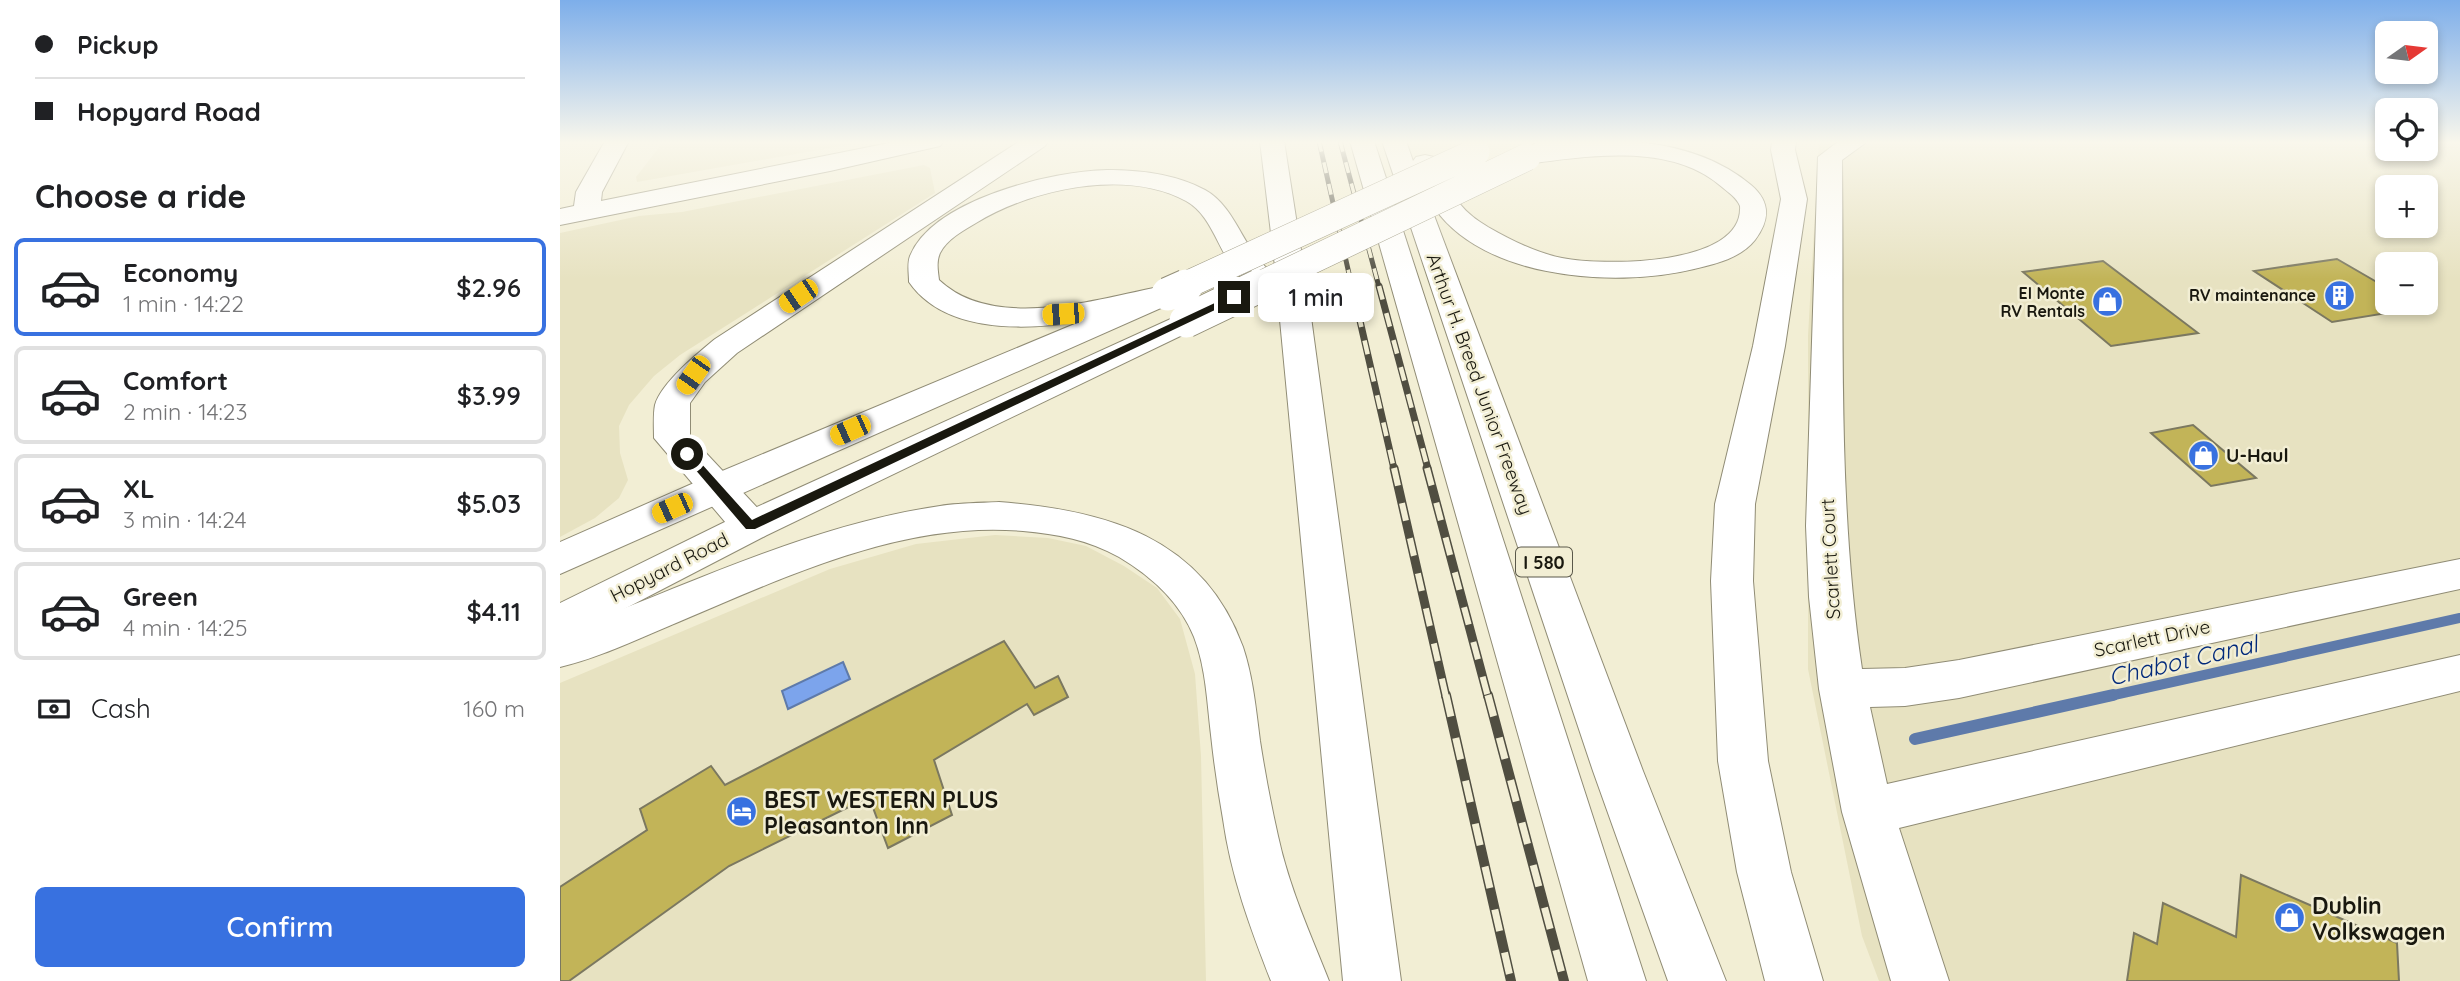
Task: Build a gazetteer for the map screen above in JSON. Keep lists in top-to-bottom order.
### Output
{
  "streets": {
    "main road": [
      "Arthur H. Breed Junior Freeway",
      "Scarlett Court",
      "I 580",
      "Hopyard Road",
      "Scarlett Drive"
    ]
  },
  "crossings": [
    ["Scarlett Court", "Scarlett Drive"]
  ],
  "water": ["Chabot Canal"],
  "places": {
    "building": ["RV maintenance"],
    "shop": ["El Monte RV Rentals", "U-Haul", "Dublin Volkswagen"],
    "hotel": ["BEST WESTERN PLUS Pleasanton Inn"]
  },
  "north": "right",
  "page": {
    "banner": ["Pickup", "Hopyard Road"],
    "map_buttons": ["+", "−"],
    "heading": "Choose a ride",
    "list": [
      {
        "name": "Economy",
        "note": "1 min · 14:22",
        "value": "$2.96"
      },
      {
        "name": "Comfort",
        "note": "2 min · 14:23",
        "value": "$3.99"
      },
      {
        "name": "XL",
        "note": "3 min · 14:24",
        "value": "$5.03"
      },
      {
        "name": "Green",
        "note": "4 min · 14:25",
        "value": "$4.11"
      }
    ],
    "bubble": "1 min",
    "pay": ["Cash", "160 m"],
    "buttons": "Confirm"
  }
}
